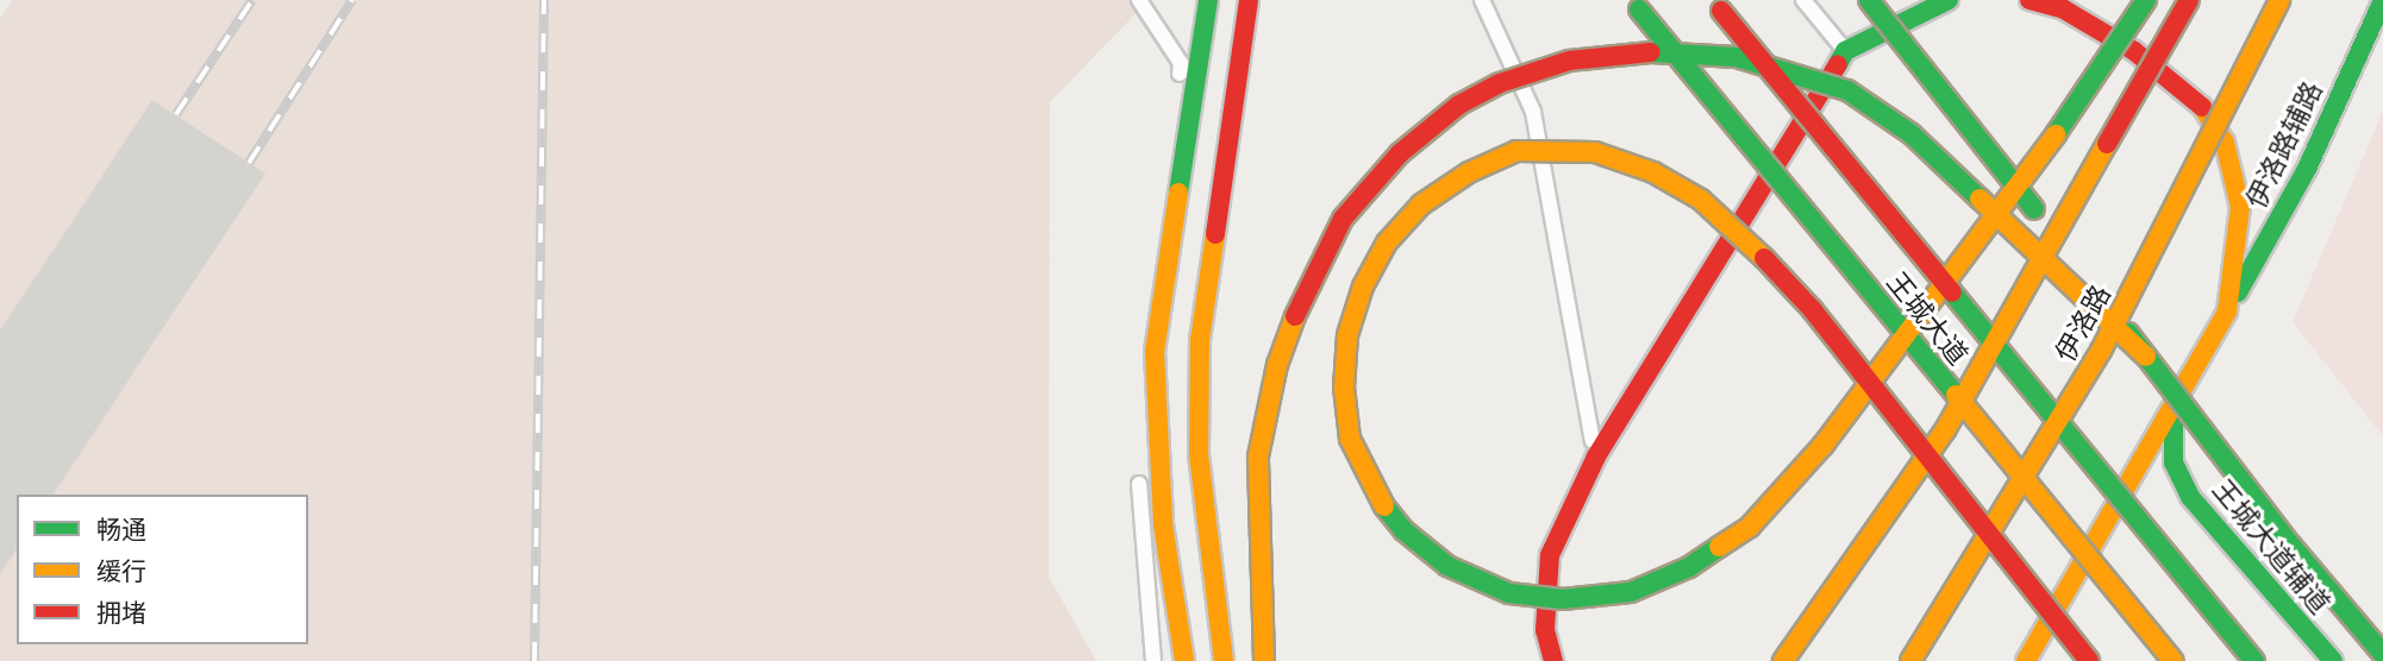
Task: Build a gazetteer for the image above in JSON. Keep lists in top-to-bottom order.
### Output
{
  "streets": {
    "main road": [
      "伊洛路辅路",
      "王城大道",
      "伊洛路",
      "王城大道辅道"
    ]
  },
  "crossings": [
    ["伊洛路辅路", "王城大道辅道"]
  ],
  "legend": ["畅通", "缓行", "拥堵"]
}
